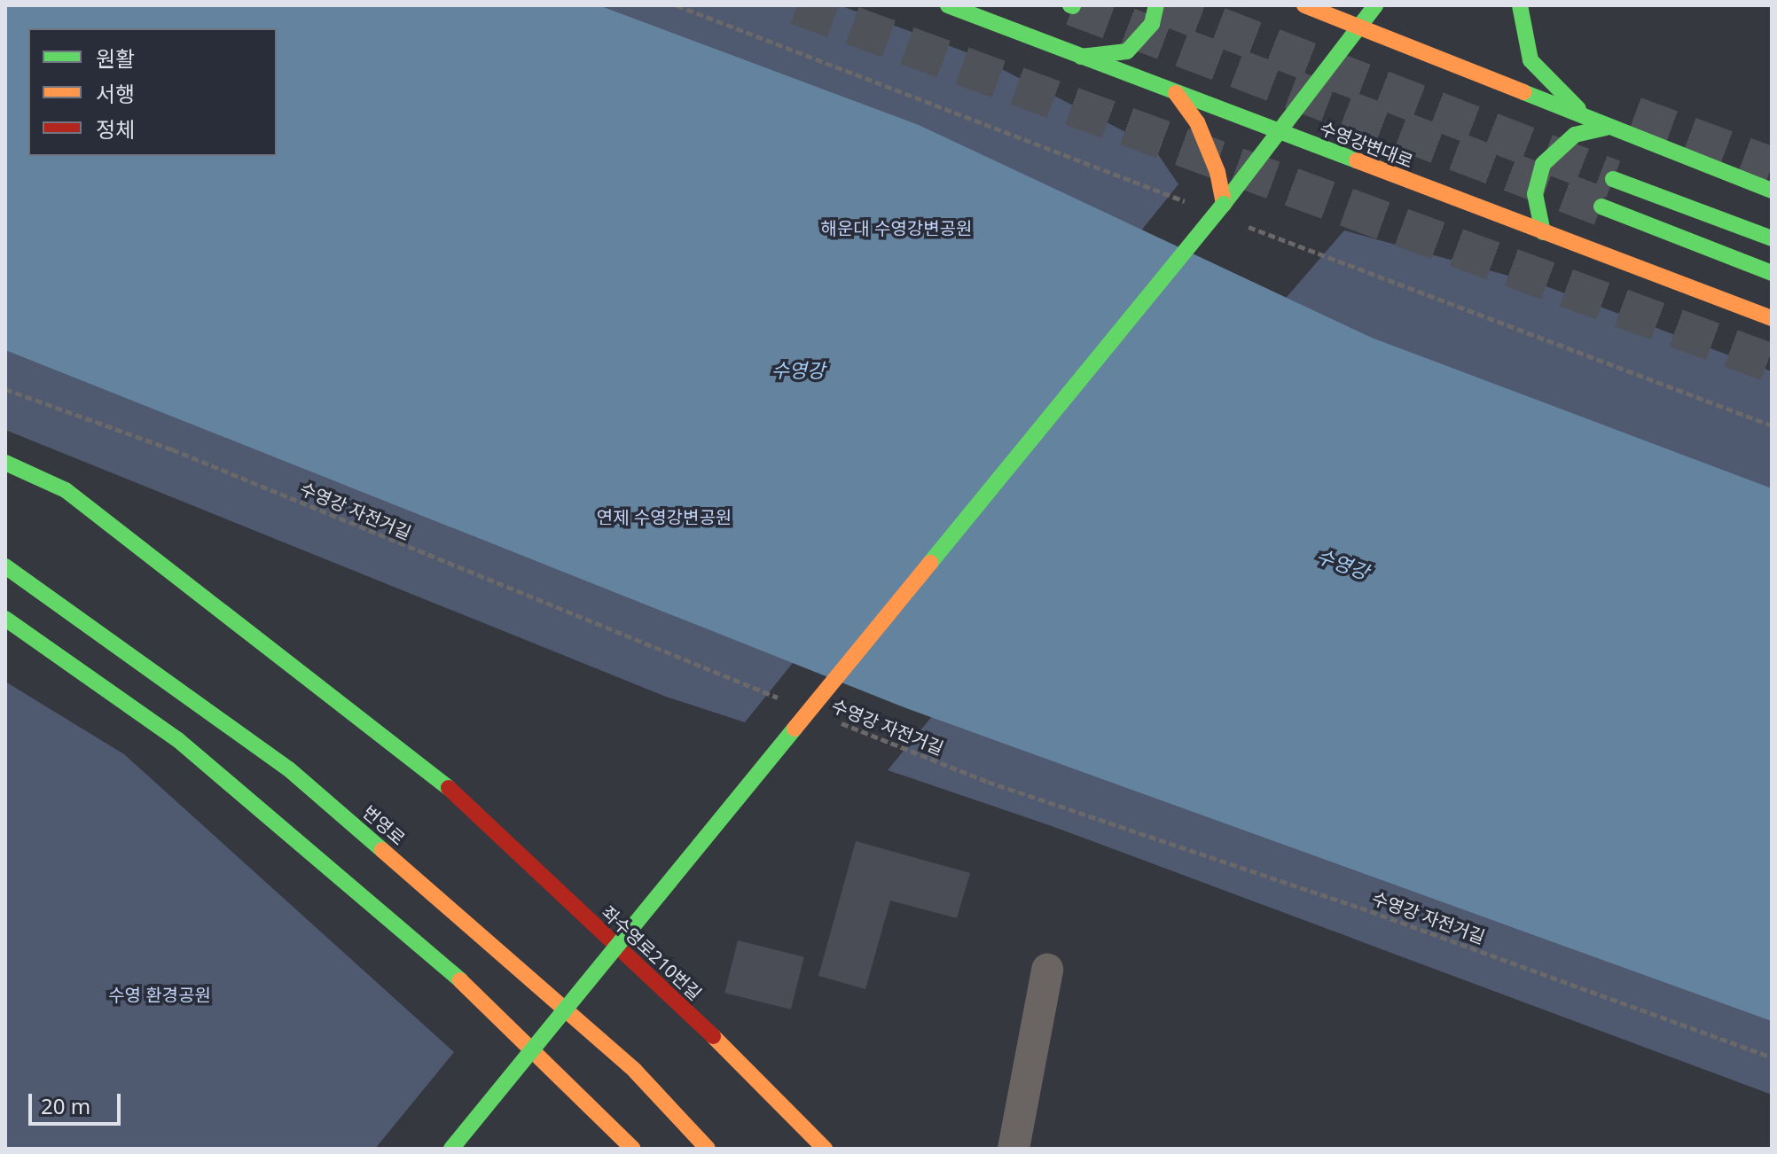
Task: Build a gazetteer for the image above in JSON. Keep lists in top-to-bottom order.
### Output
{
  "streets": {
    "main road": ["수영강변대로", "번영로", "좌수영로210번길"],
    "path": ["수영강 자전거길"]
  },
  "water": ["수영강"],
  "parks": ["해운대 수영강변공원", "연제 수영강변공원", "수영 환경공원"],
  "legend": ["원활", "서행", "정체"],
  "scale_bar": "20 m"
}
